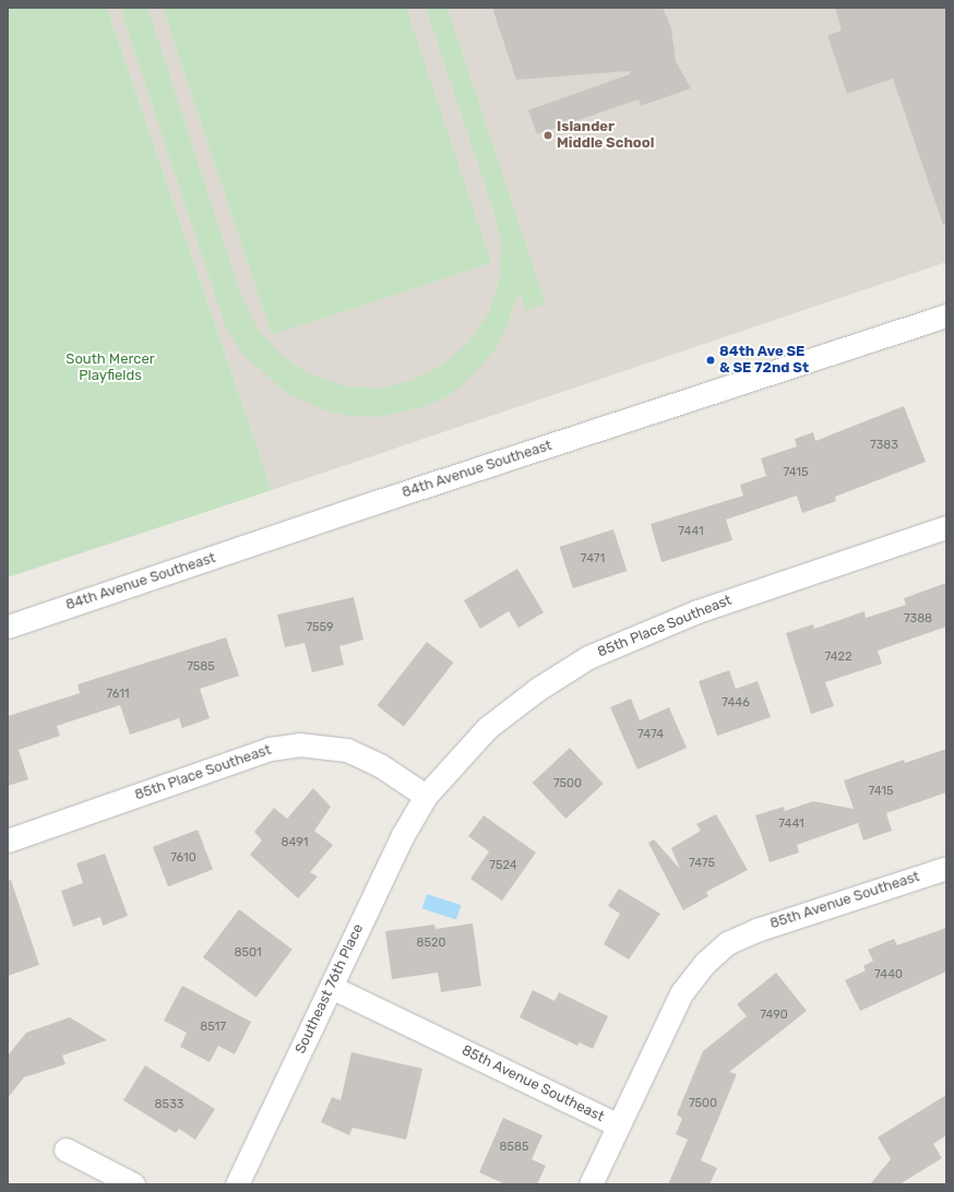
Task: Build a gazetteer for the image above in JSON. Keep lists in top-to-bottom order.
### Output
{
  "streets": {
    "street": [
      "84th Avenue Southeast",
      "85th Place Southeast",
      "85th Avenue Southeast",
      "Southeast 76th Place"
    ]
  },
  "crossings": [
    ["85th Place Southeast", "Southeast 76th Place"],
    ["85th Avenue Southeast", "Southeast 76th Place"]
  ],
  "parks": ["South Mercer Playfields"],
  "places": ["Islander Middle School", "84th Ave SE & SE 72nd St"],
  "house_numbers": [
    "7383",
    "7415",
    "7441",
    "7471",
    "7388",
    "7559",
    "7422",
    "7585",
    "7611",
    "7446",
    "7474",
    "7500",
    "7415",
    "7441",
    "8491",
    "7610",
    "7475",
    "7524",
    "8520",
    "8501",
    "7440",
    "7490",
    "8517",
    "7500",
    "8533",
    "8585"
  ]
}
